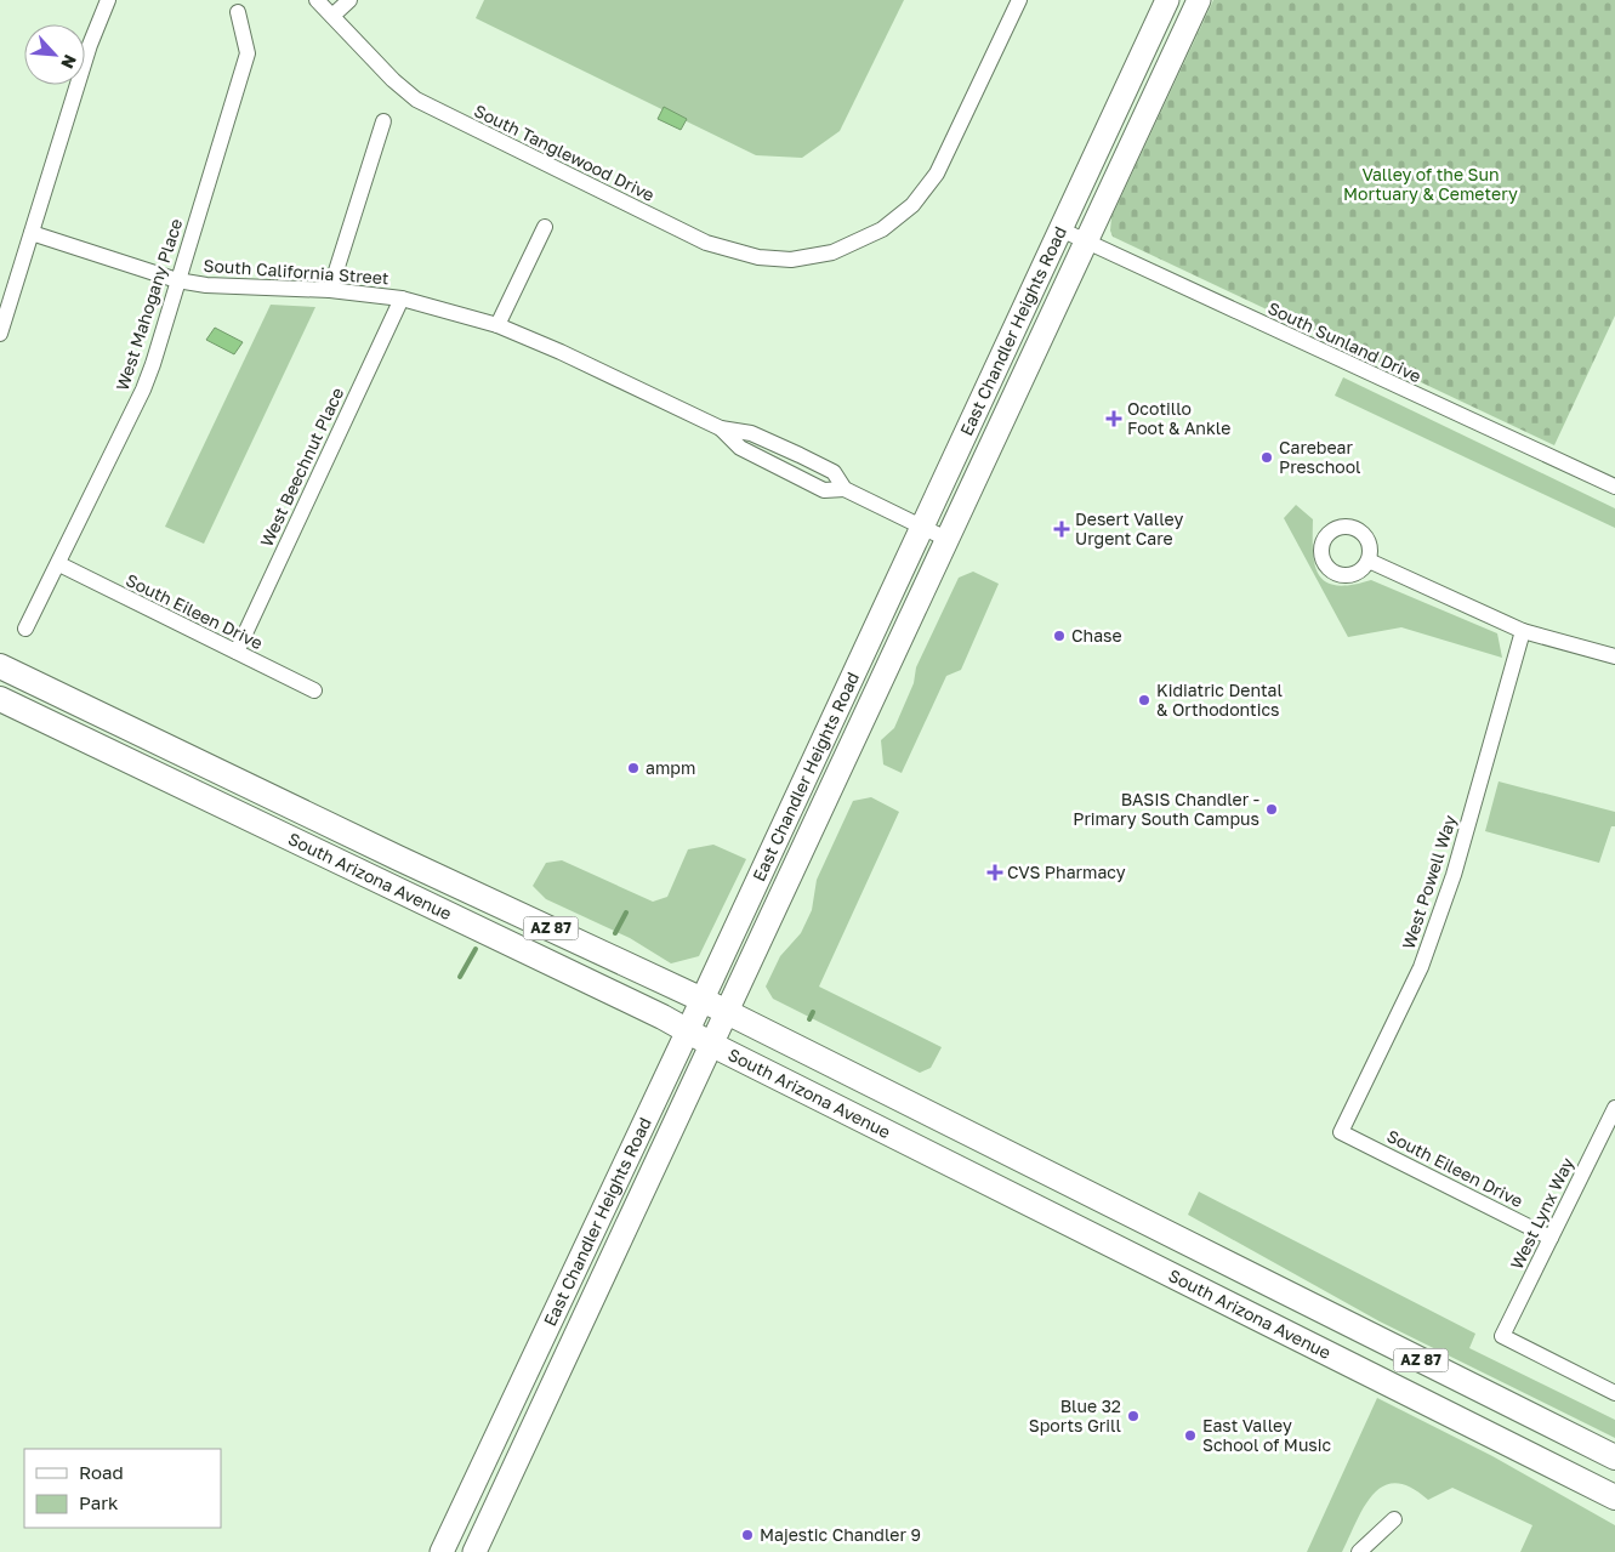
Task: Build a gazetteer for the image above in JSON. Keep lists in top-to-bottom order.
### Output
{
  "streets": {
    "main road": ["East Chandler Heights Road", "South Arizona Avenue", "AZ 87"],
    "street": [
      "South Tanglewood Drive",
      "South California Street",
      "West Mahogany Place",
      "South Sunland Drive",
      "West Beechnut Place",
      "South Eileen Drive",
      "West Powell Way",
      "West Lynx Way"
    ]
  },
  "crossings": [
    ["South California Street", "West Mahogany Place"],
    ["South California Street", "East Chandler Heights Road"],
    ["South California Street", "West Beechnut Place"],
    ["West Mahogany Place", "South Eileen Drive"],
    ["East Chandler Heights Road", "South Sunland Drive"],
    ["East Chandler Heights Road", "South Arizona Avenue"],
    ["West Beechnut Place", "South Eileen Drive"],
    ["South Eileen Drive", "West Powell Way"],
    ["South Eileen Drive", "West Lynx Way"]
  ],
  "parks": ["Valley of the Sun Mortuary & Cemetery"],
  "places": {
    "health": ["Ocotillo Foot & Ankle", "Desert Valley Urgent Care", "CVS Pharmacy"],
    "other": [
      "Carebear Preschool",
      "Chase",
      "Kidiatric Dental & Orthodontics",
      "ampm",
      "BASIS Chandler - Primary South Campus",
      "Blue 32 Sports Grill",
      "East Valley School of Music",
      "Majestic Chandler 9"
    ]
  },
  "legend": ["Road", "Park"],
  "north": "bottom right"
}
